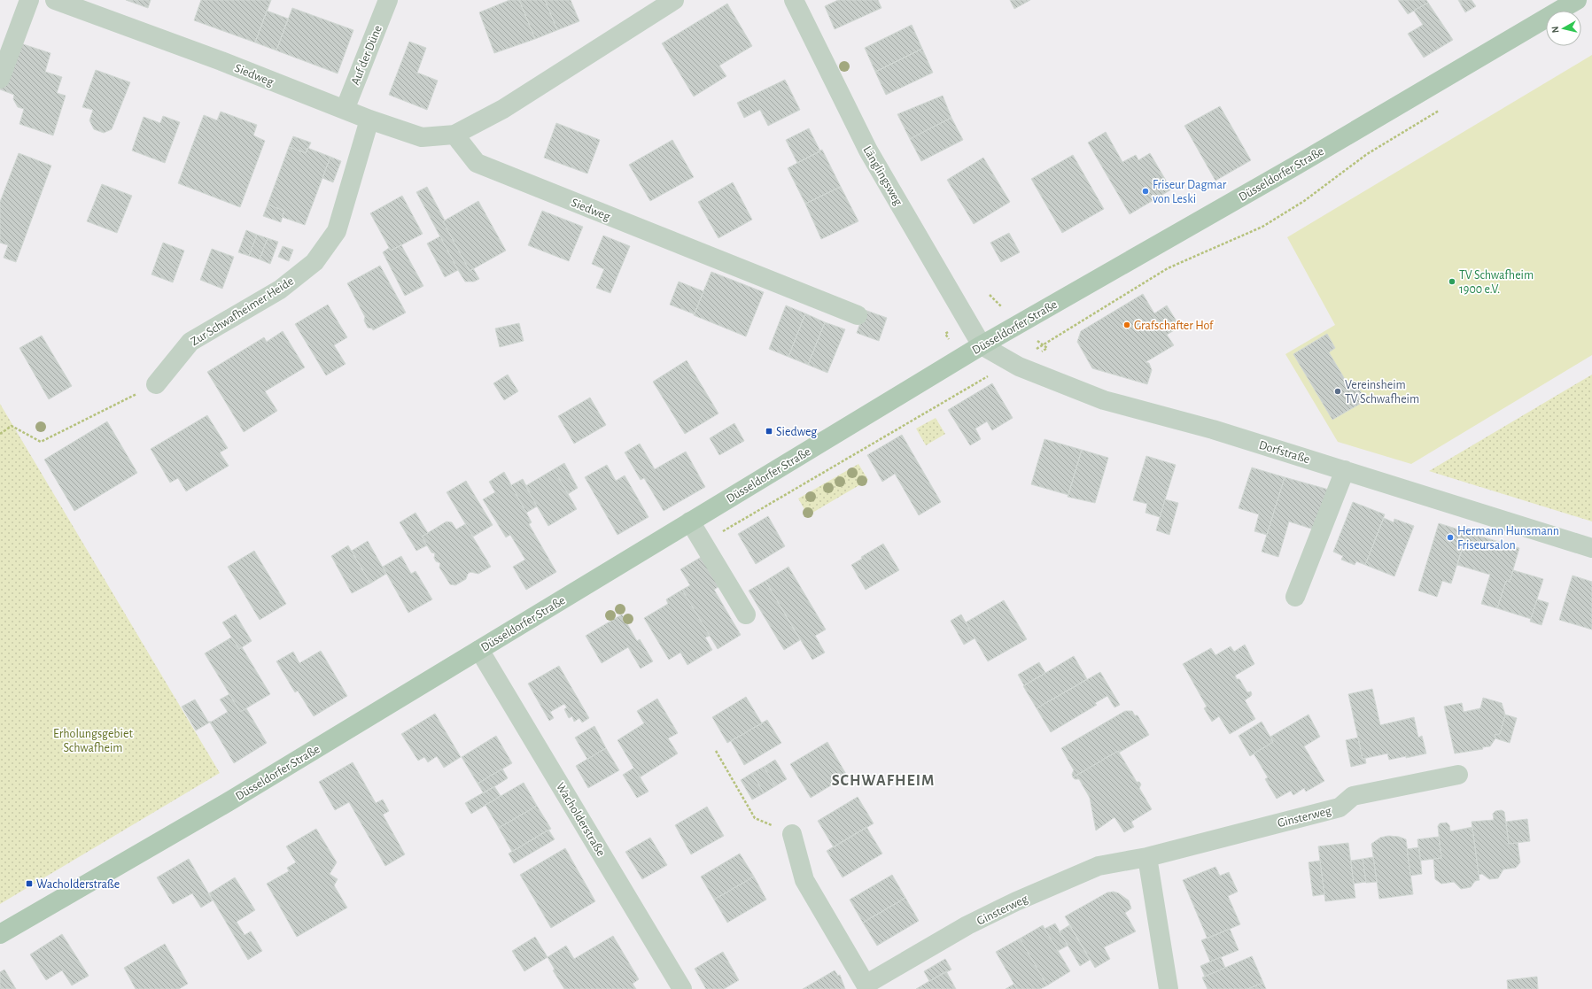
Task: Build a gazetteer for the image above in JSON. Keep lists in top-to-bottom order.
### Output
{
  "streets": {
    "main road": ["Düsseldorfer Straße"],
    "street": [
      "Auf der Düne",
      "Siedweg",
      "Länglingsweg",
      "Zur Schwafheimer Heide",
      "Dorfstraße",
      "Ginsterweg",
      "Wacholderstraße"
    ]
  },
  "crossings": [
    ["Auf der Düne", "Siedweg"],
    ["Siedweg", "Zur Schwafheimer Heide"],
    ["Düsseldorfer Straße", "Länglingsweg"],
    ["Düsseldorfer Straße", "Dorfstraße"],
    ["Düsseldorfer Straße", "Wacholderstraße"],
    ["Länglingsweg", "Dorfstraße"]
  ],
  "districts": ["SCHWAFHEIM"],
  "parks": ["Erholungsgebiet Schwafheim"],
  "places": {
    "other": [
      "Friseur Dagmar von Leski",
      "TV Schwafheim 1900 e.V.",
      "Grafschafter Hof",
      "Vereinsheim TV Schwafheim",
      "Hermann Hunsmann Friseursalon"
    ],
    "transit": ["Siedweg", "Wacholderstraße"]
  },
  "north": "left"
}
